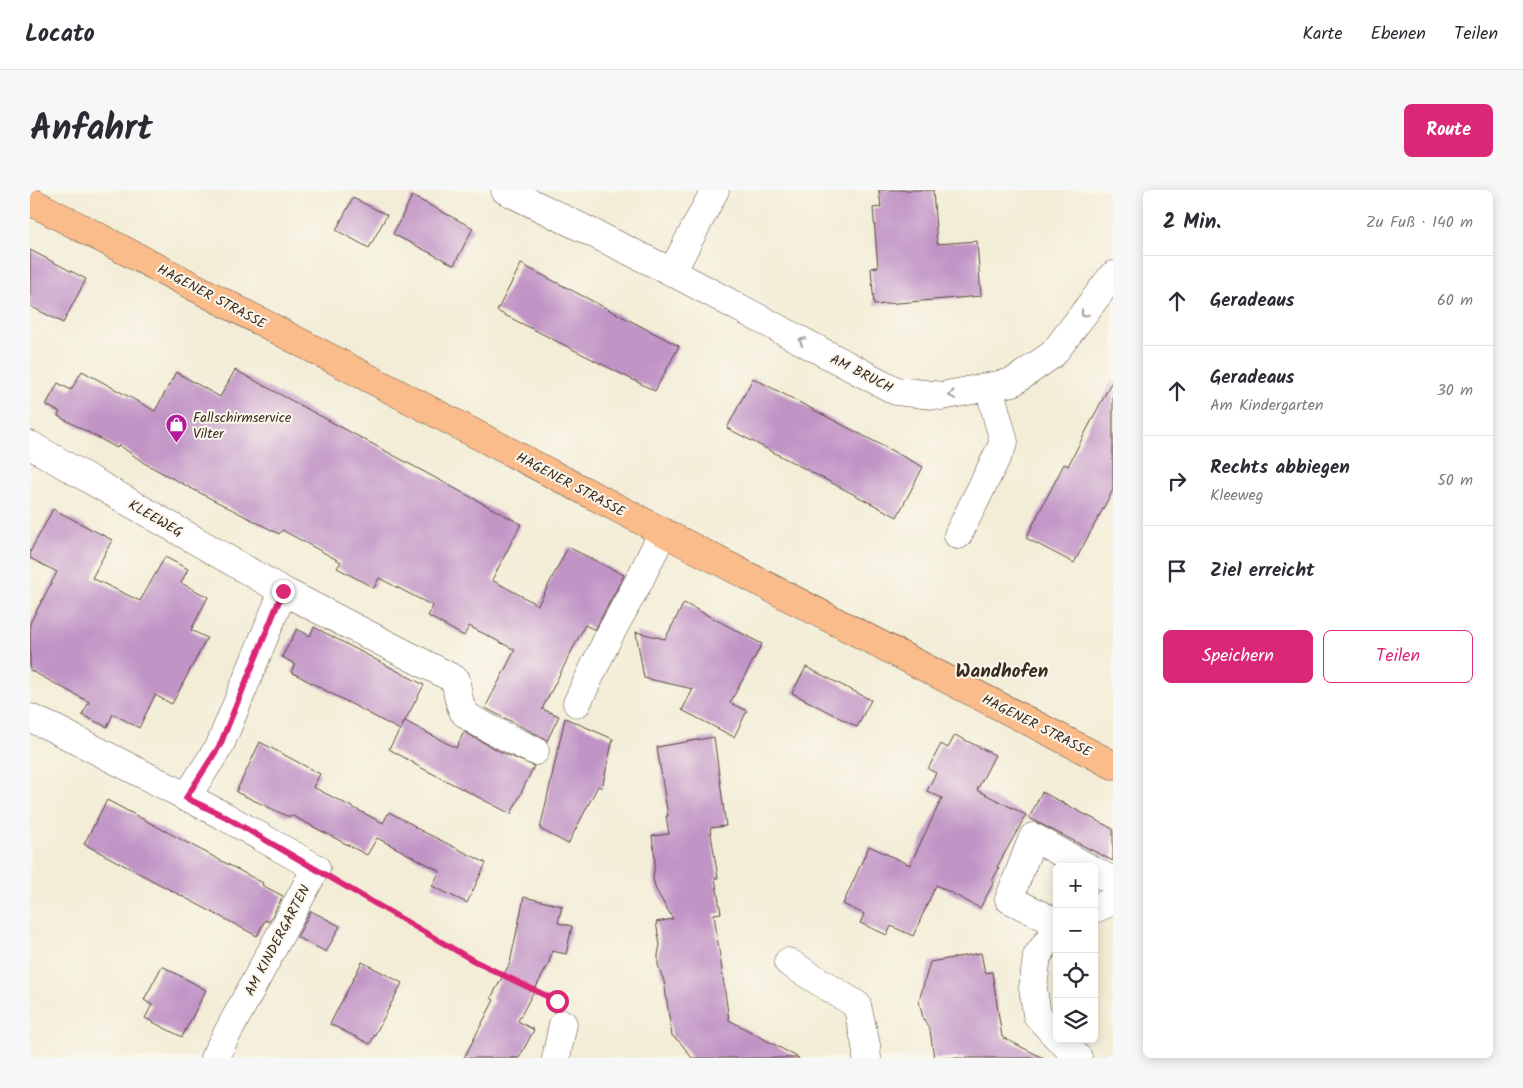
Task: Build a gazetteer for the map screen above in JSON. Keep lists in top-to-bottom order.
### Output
{
  "streets": {
    "main road": ["HAGENER STRASSE"],
    "street": ["AM BRUCH", "KLEEWEG", "AM KINDERGARTEN"]
  },
  "one_way": ["AM BRUCH"],
  "districts": ["Wandhofen"],
  "places": {
    "shop": ["Fallschirmservice Vilter"]
  },
  "page": {
    "header": "Locato",
    "nav": ["Karte", "Ebenen", "Teilen"],
    "title": "Anfahrt",
    "buttons": [
      "Route",
      ["Speichern", "Teilen"]
    ],
    "heading": ["2 Min.", "Zu Fuß · 140 m"],
    "list": [
      ["Geradeaus", "60 m"],
      ["Geradeaus", "Am Kindergarten", "30 m"],
      ["Rechts abbiegen", "Kleeweg", "50 m"],
      "Ziel erreicht"
    ],
    "map_buttons": ["+", "−"]
  }
}
